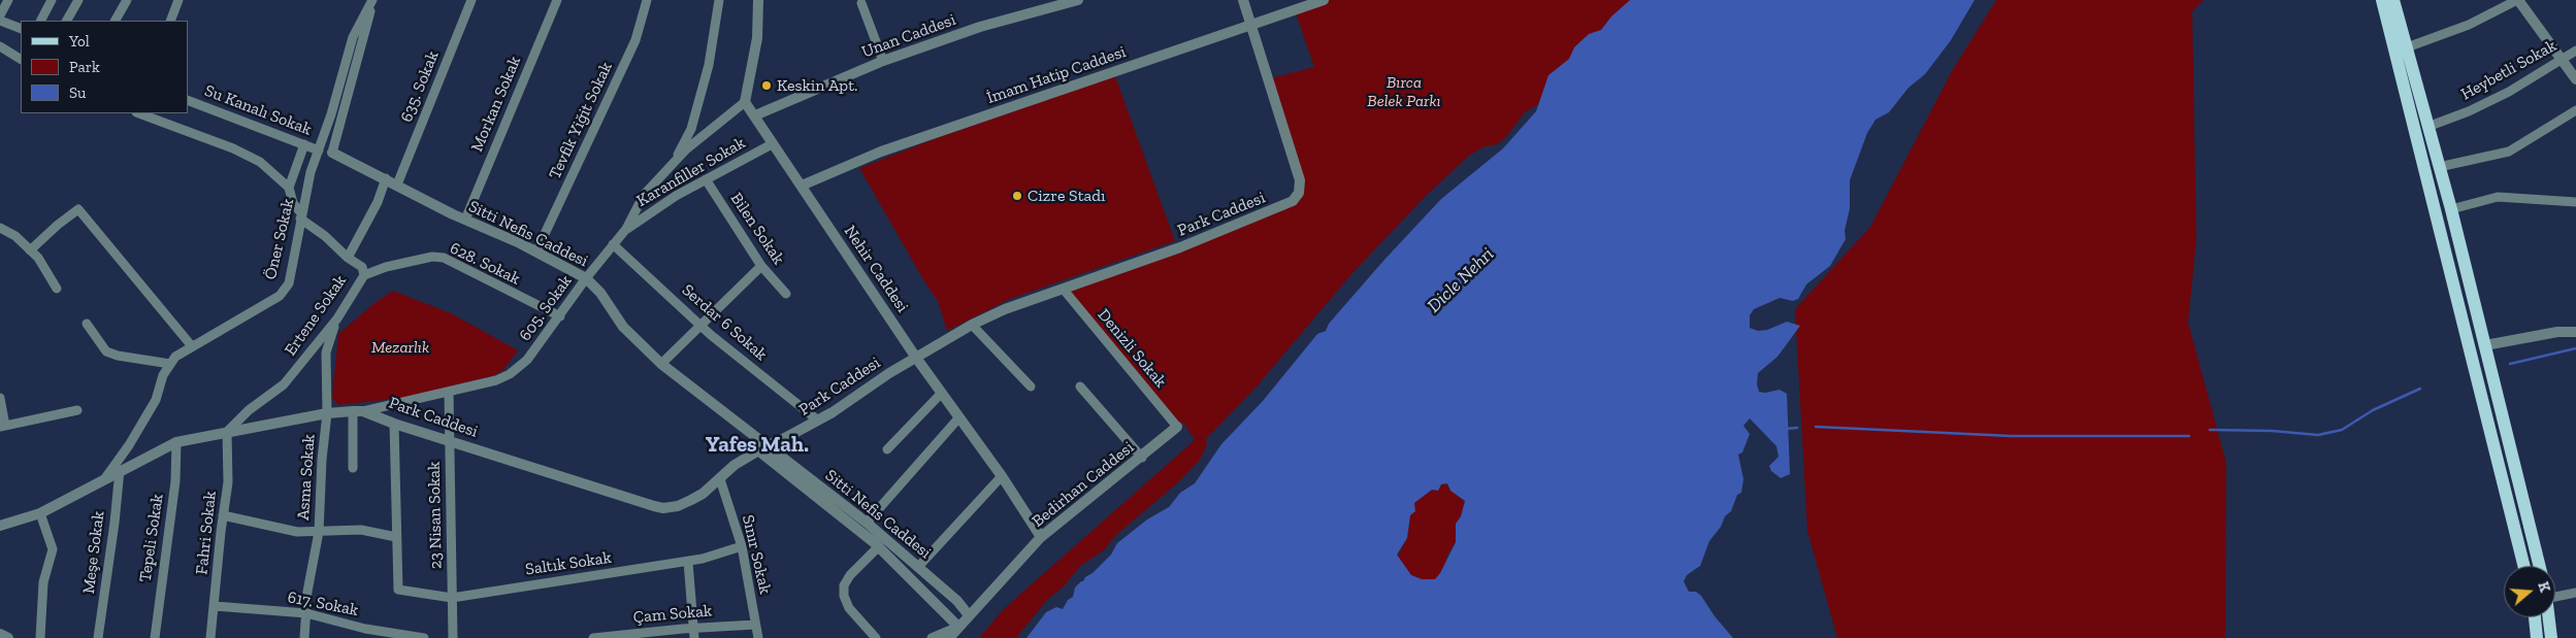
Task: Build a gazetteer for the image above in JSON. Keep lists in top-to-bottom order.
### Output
{
  "streets": {
    "street": [
      "Unan Caddesi",
      "Heybetli Sokak",
      "İmam Hatip Caddesi",
      "635. Sokak",
      "Morkan Sokak",
      "Su Kanalı Sokak",
      "Tevfik Yiğit Sokak",
      "Karanfiller Sokak",
      "Park Caddesi",
      "Bilen Sokak",
      "Sitti Nefis Caddesi",
      "Öner Sokak",
      "628. Sokak",
      "Nehir Caddesi",
      "605. Sokak",
      "Ertene Sokak",
      "Serdar 6 Sokak",
      "Denizli Sokak",
      "Asma Sokak",
      "Bedirhan Caddesi",
      "23 Nisan Sokak",
      "Fahri Sokak",
      "Tepeli Sokak",
      "Meşe Sokak",
      "Sınır Sokak",
      "Saltık Sokak",
      "617. Sokak",
      "Çam Sokak"
    ]
  },
  "crossings": [
    ["Unan Caddesi", "Nehir Caddesi"],
    ["İmam Hatip Caddesi", "Park Caddesi"],
    ["İmam Hatip Caddesi", "Nehir Caddesi"],
    ["635. Sokak", "Sitti Nefis Caddesi"],
    ["Morkan Sokak", "Sitti Nefis Caddesi"],
    ["Su Kanalı Sokak", "Öner Sokak"],
    ["Tevfik Yiğit Sokak", "Sitti Nefis Caddesi"],
    ["Karanfiller Sokak", "Bilen Sokak"],
    ["Karanfiller Sokak", "Nehir Caddesi"],
    ["Karanfiller Sokak", "605. Sokak"],
    ["Park Caddesi", "Sitti Nefis Caddesi"],
    ["Park Caddesi", "Öner Sokak"],
    ["Park Caddesi", "Nehir Caddesi"],
    ["Park Caddesi", "605. Sokak"],
    ["Park Caddesi", "Ertene Sokak"],
    ["Park Caddesi", "Serdar 6 Sokak"],
    ["Park Caddesi", "Denizli Sokak"],
    ["Park Caddesi", "Asma Sokak"],
    ["Park Caddesi", "23 Nisan Sokak"],
    ["Park Caddesi", "Fahri Sokak"],
    ["Park Caddesi", "Tepeli Sokak"],
    ["Park Caddesi", "Meşe Sokak"],
    ["Park Caddesi", "Sınır Sokak"],
    ["Sitti Nefis Caddesi", "605. Sokak"],
    ["Sitti Nefis Caddesi", "Bedirhan Caddesi"],
    ["Öner Sokak", "Ertene Sokak"],
    ["628. Sokak", "605. Sokak"],
    ["628. Sokak", "Ertene Sokak"],
    ["Nehir Caddesi", "605. Sokak"],
    ["Nehir Caddesi", "Bedirhan Caddesi"],
    ["605. Sokak", "Serdar 6 Sokak"],
    ["605. Sokak", "23 Nisan Sokak"],
    ["Ertene Sokak", "Asma Sokak"],
    ["Ertene Sokak", "Fahri Sokak"],
    ["Denizli Sokak", "Bedirhan Caddesi"],
    ["Asma Sokak", "617. Sokak"],
    ["23 Nisan Sokak", "Saltık Sokak"],
    ["Fahri Sokak", "617. Sokak"],
    ["Sınır Sokak", "Saltık Sokak"],
    ["Sınır Sokak", "Çam Sokak"]
  ],
  "districts": ["Yafes Mah."],
  "water": ["Dicle Nehri"],
  "parks": ["Bırca Belek Parkı", "Mezarlık"],
  "places": ["Keskin Apt.", "Cizre Stadı"],
  "legend": ["Yol", "Park", "Su"],
  "north": "right"
}
